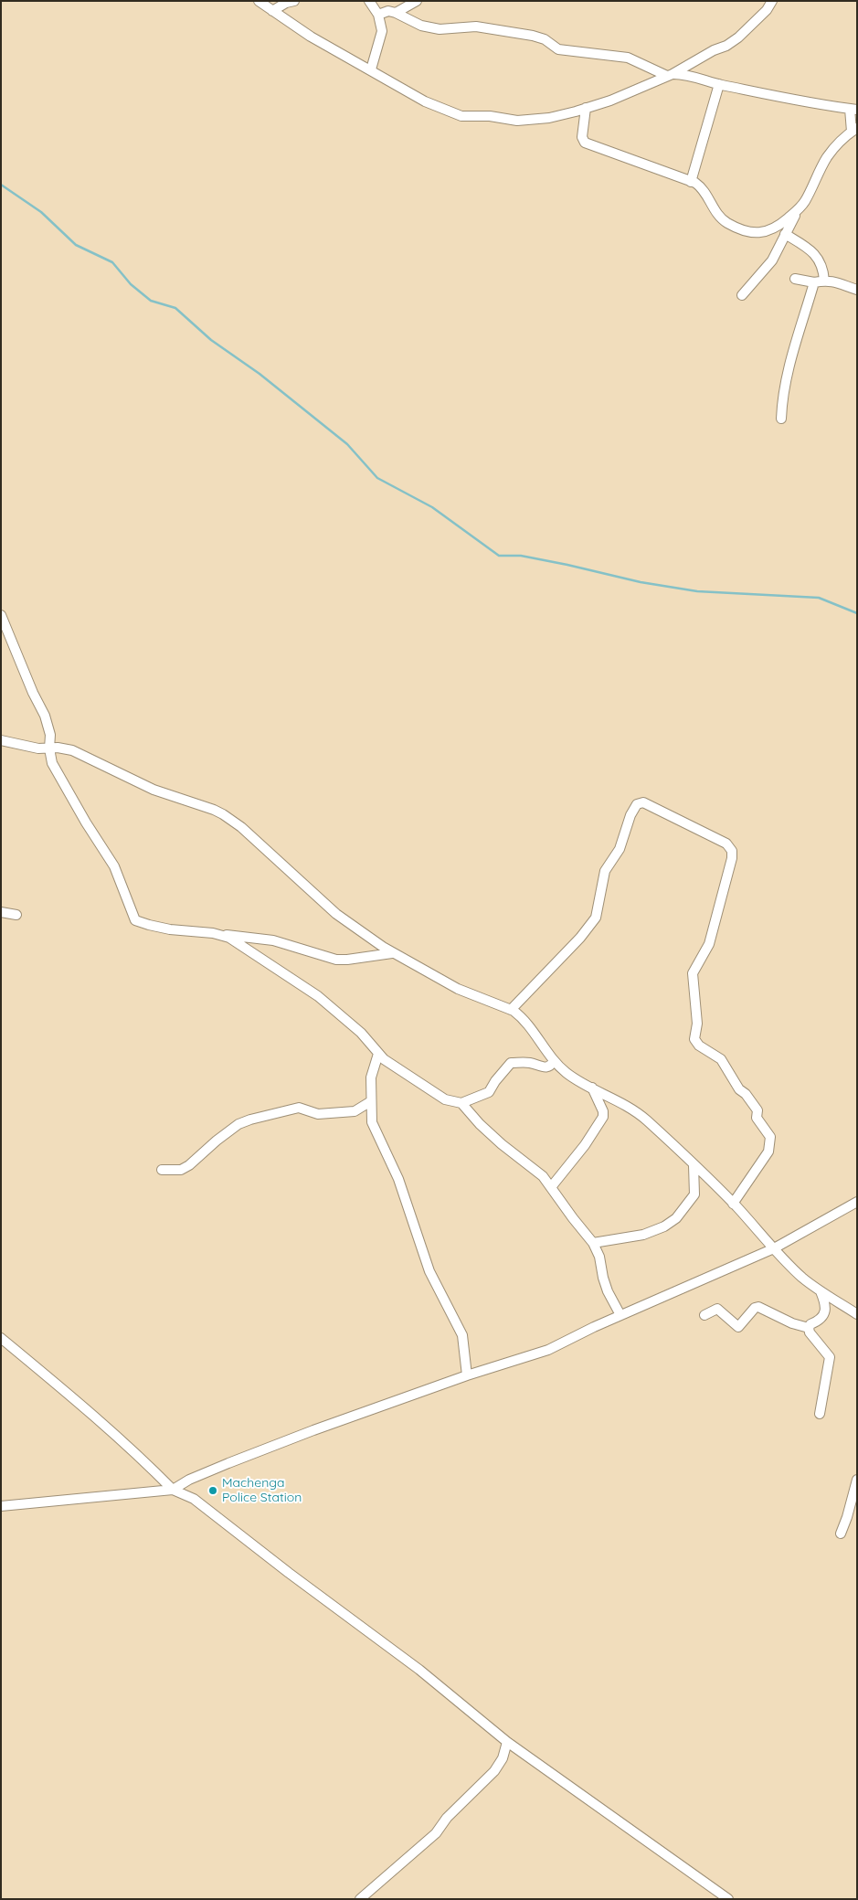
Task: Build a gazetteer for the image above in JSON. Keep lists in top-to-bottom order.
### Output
{
  "places": ["Machenga Police Station"]
}
